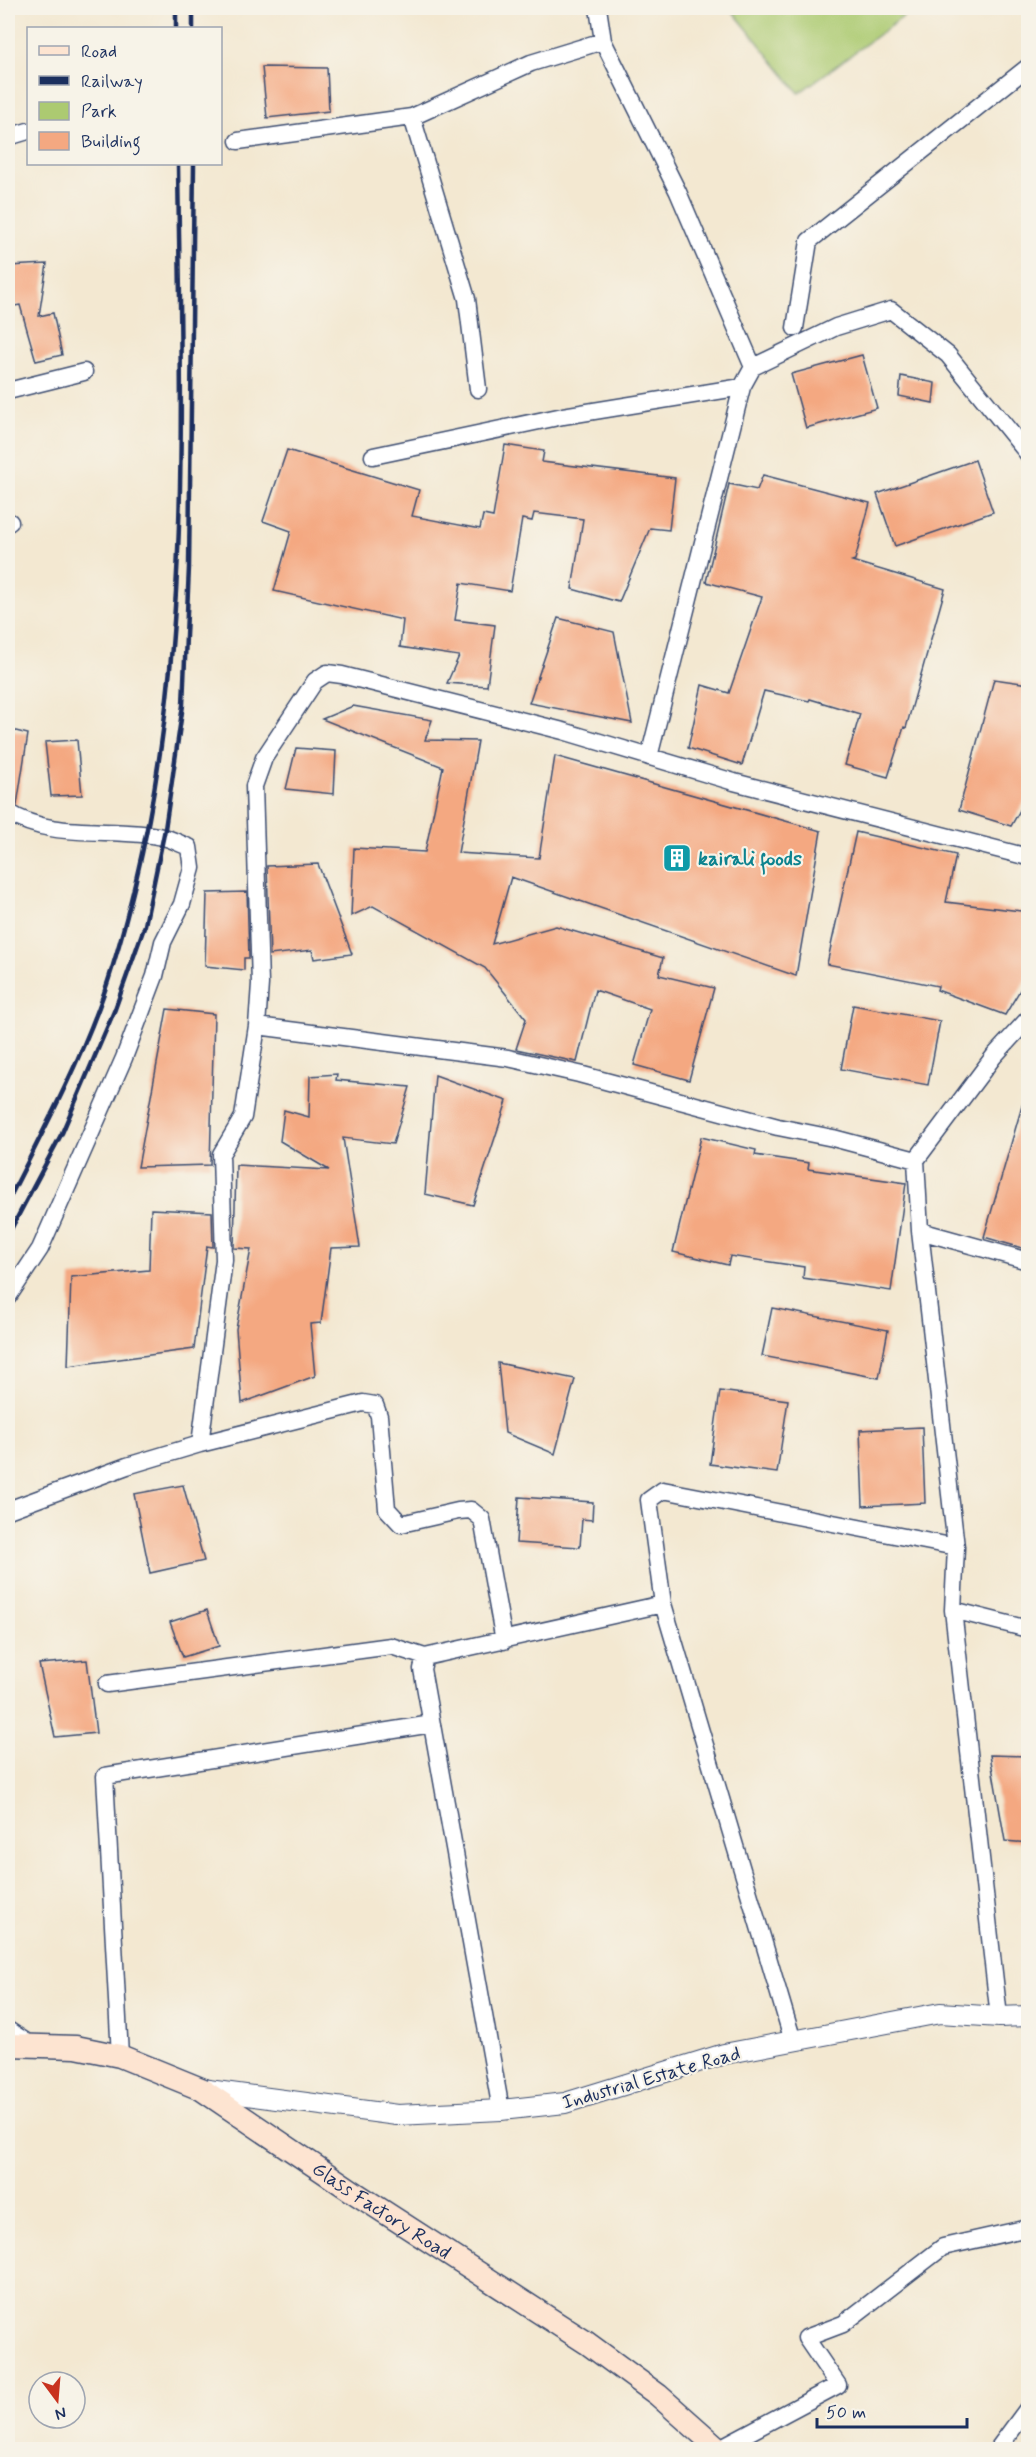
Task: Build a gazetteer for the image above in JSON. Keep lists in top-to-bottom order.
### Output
{
  "streets": {
    "main road": ["Glass Factory Road"],
    "street": ["Industrial Estate Road"]
  },
  "crossings": [
    ["Industrial Estate Road", "Glass Factory Road"]
  ],
  "places": {
    "building": ["kairali foods"]
  },
  "legend": [
    "Road",
    "Railway",
    "Park",
    "Building"
  ],
  "scale_bar": "50 m",
  "north": "bottom"
}
